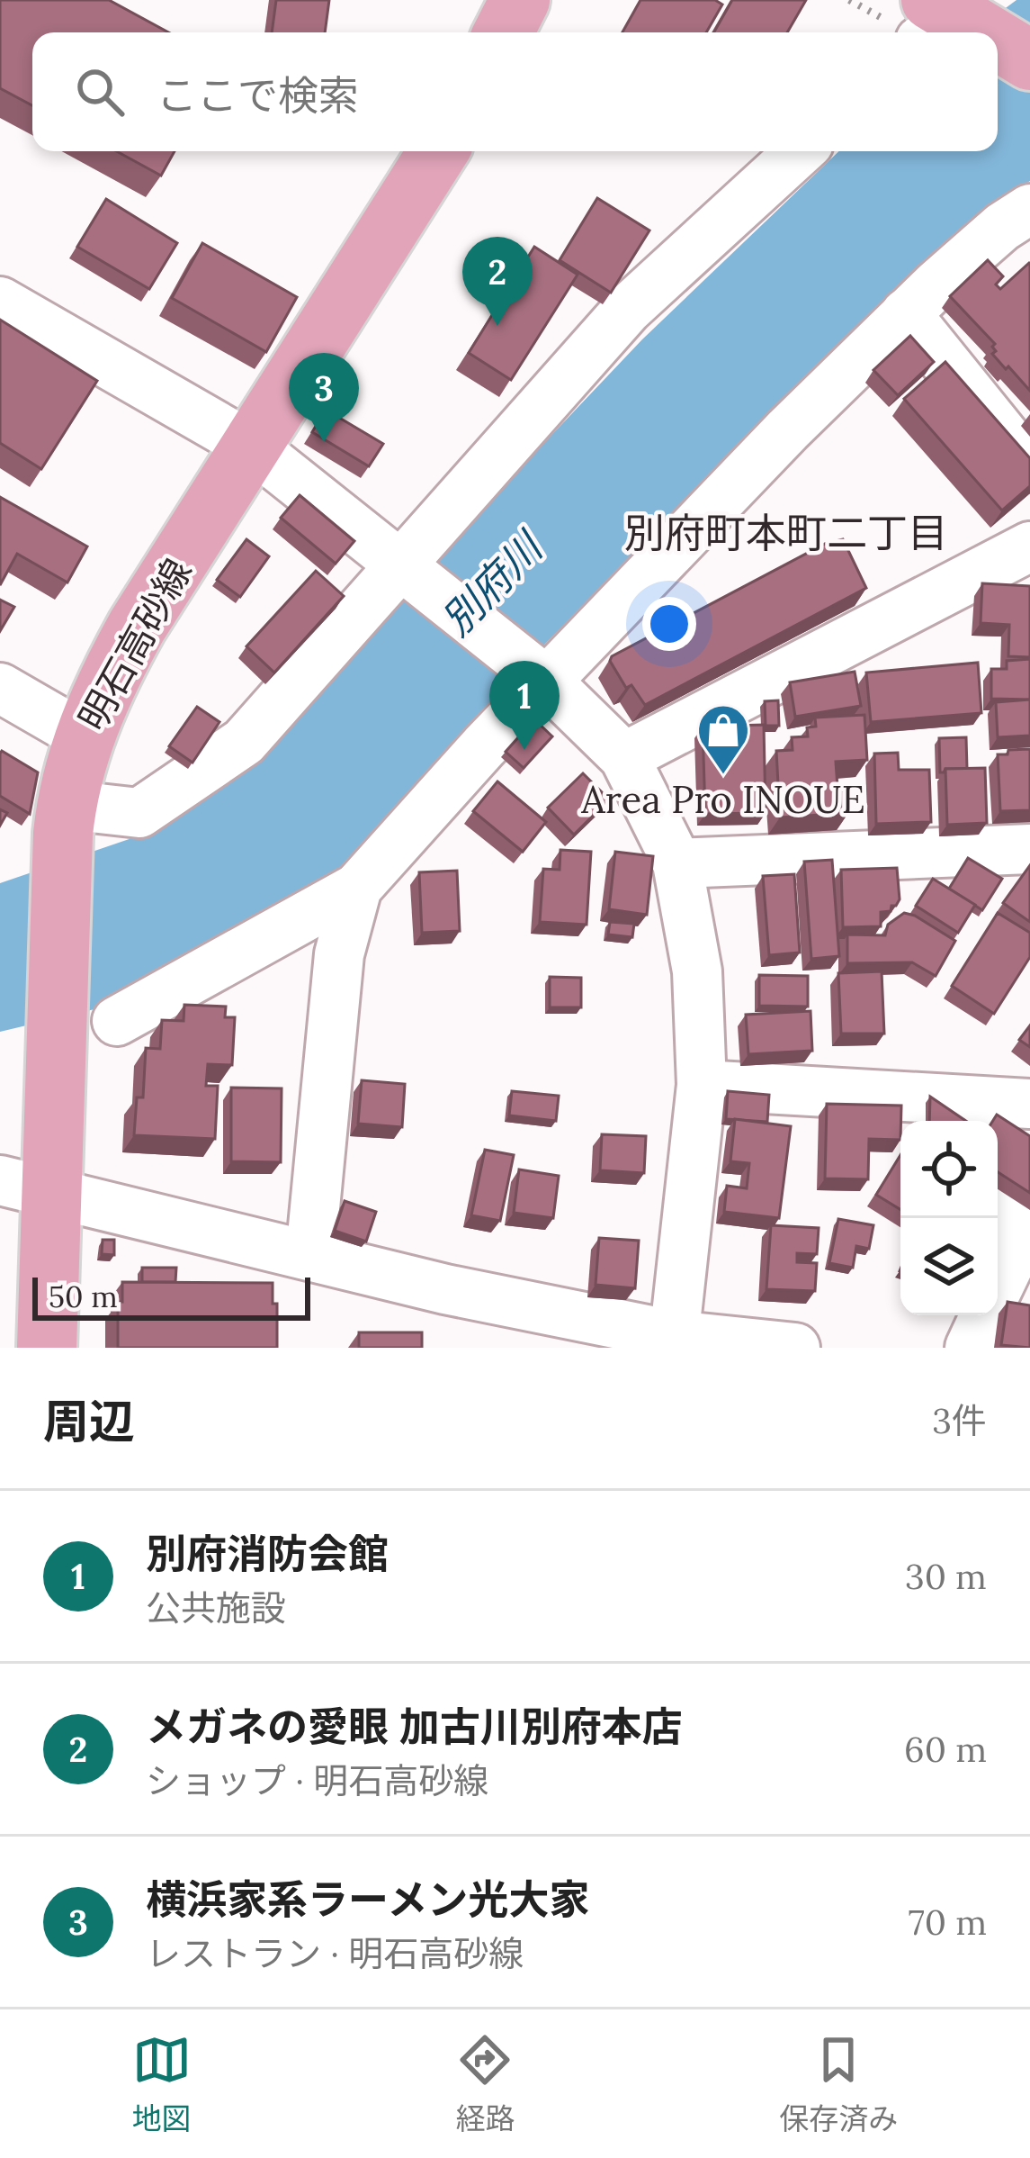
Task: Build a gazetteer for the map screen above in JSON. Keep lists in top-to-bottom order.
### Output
{
  "streets": {
    "main road": ["明石高砂線"]
  },
  "districts": ["別府町本町二丁目"],
  "water": ["別府川"],
  "places": {
    "shop": ["Area Pro INOUE"]
  },
  "scale_bar": "50 m",
  "page": {
    "search": "ここで検索",
    "pins": ["2", "3", "1"],
    "scale": "50 m",
    "heading": ["周辺", "3件"],
    "list": [
      {
        "mark": "1",
        "name": "別府消防会館",
        "note": "公共施設",
        "value": "30 m"
      },
      {
        "mark": "2",
        "name": "メガネの愛眼 加古川別府本店",
        "note": "ショップ · 明石高砂線",
        "value": "60 m"
      },
      {
        "mark": "3",
        "name": "横浜家系ラーメン光大家",
        "note": "レストラン · 明石高砂線",
        "value": "70 m"
      }
    ],
    "nav": ["地図", "経路", "保存済み"]
  }
}
